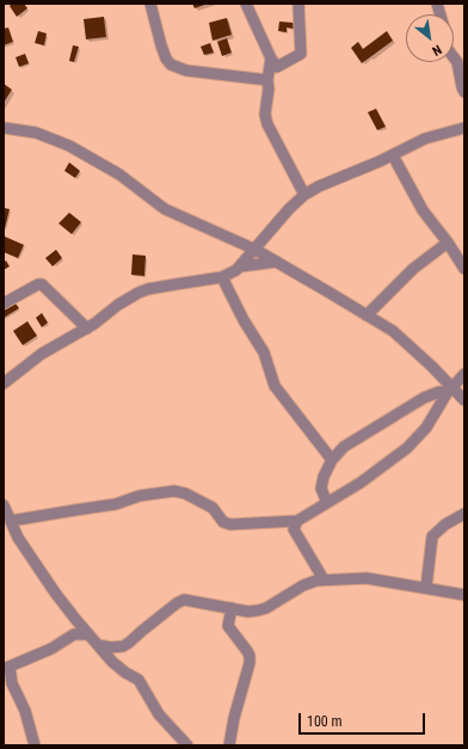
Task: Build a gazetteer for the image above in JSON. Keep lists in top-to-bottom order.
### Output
{
  "scale_bar": "100 m",
  "north": "bottom right"
}
